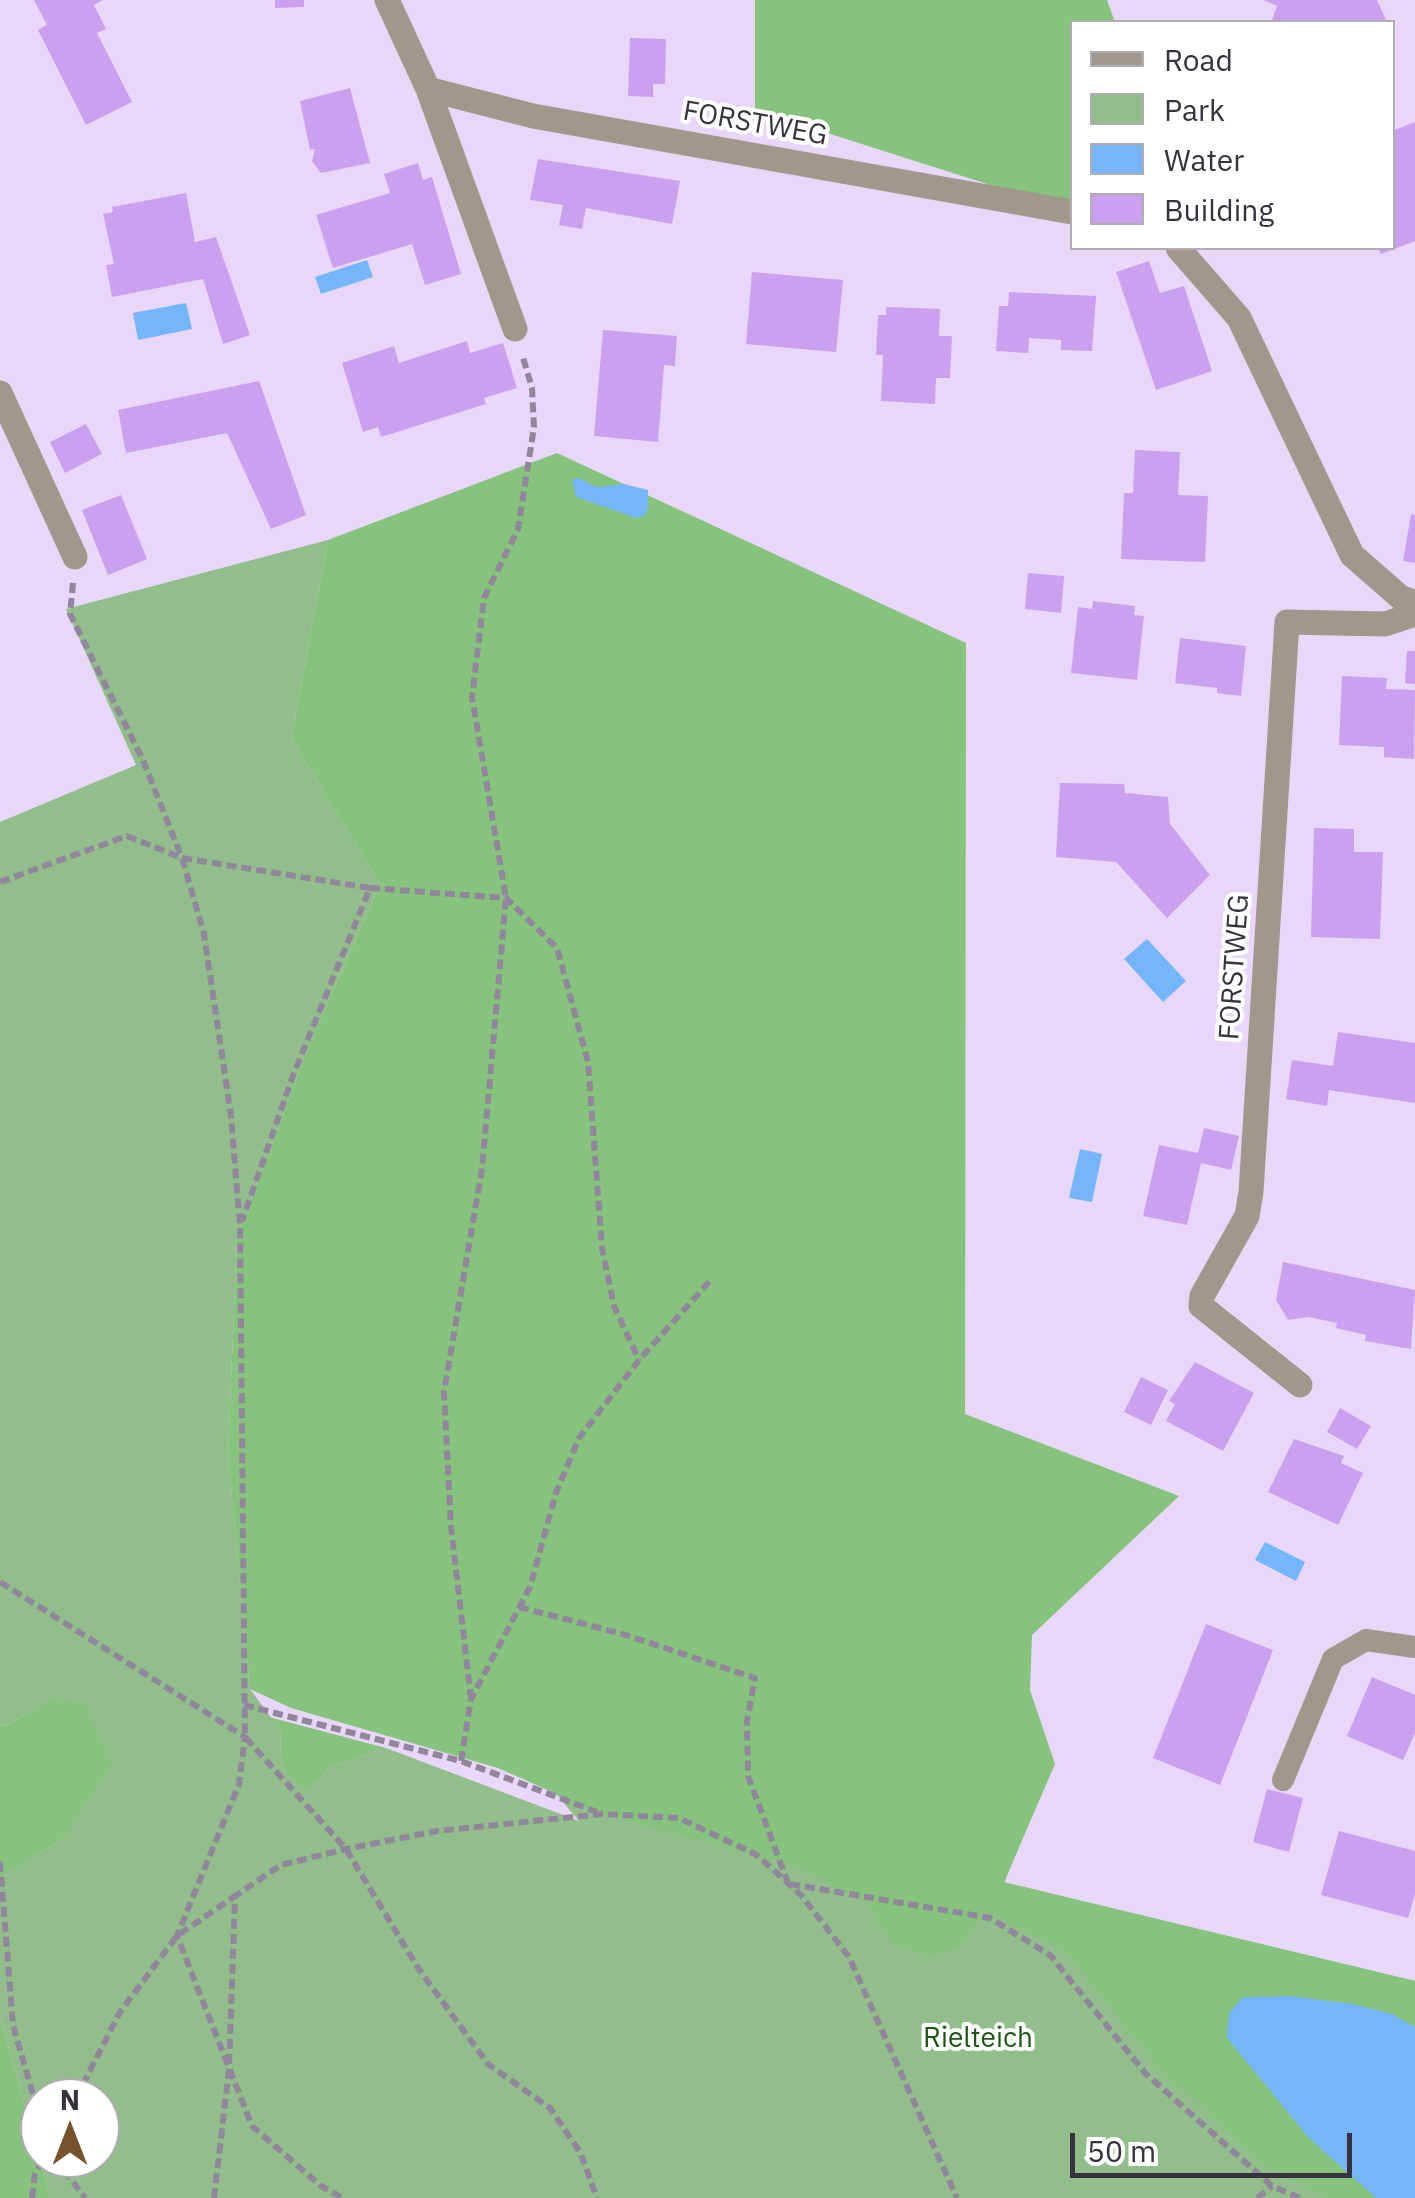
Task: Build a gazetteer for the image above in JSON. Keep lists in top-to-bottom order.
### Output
{
  "streets": {
    "street": ["FORSTWEG"]
  },
  "parks": ["Rielteich"],
  "legend": [
    "Road",
    "Park",
    "Water",
    "Building"
  ],
  "scale_bar": "50 m",
  "north": "top"
}
